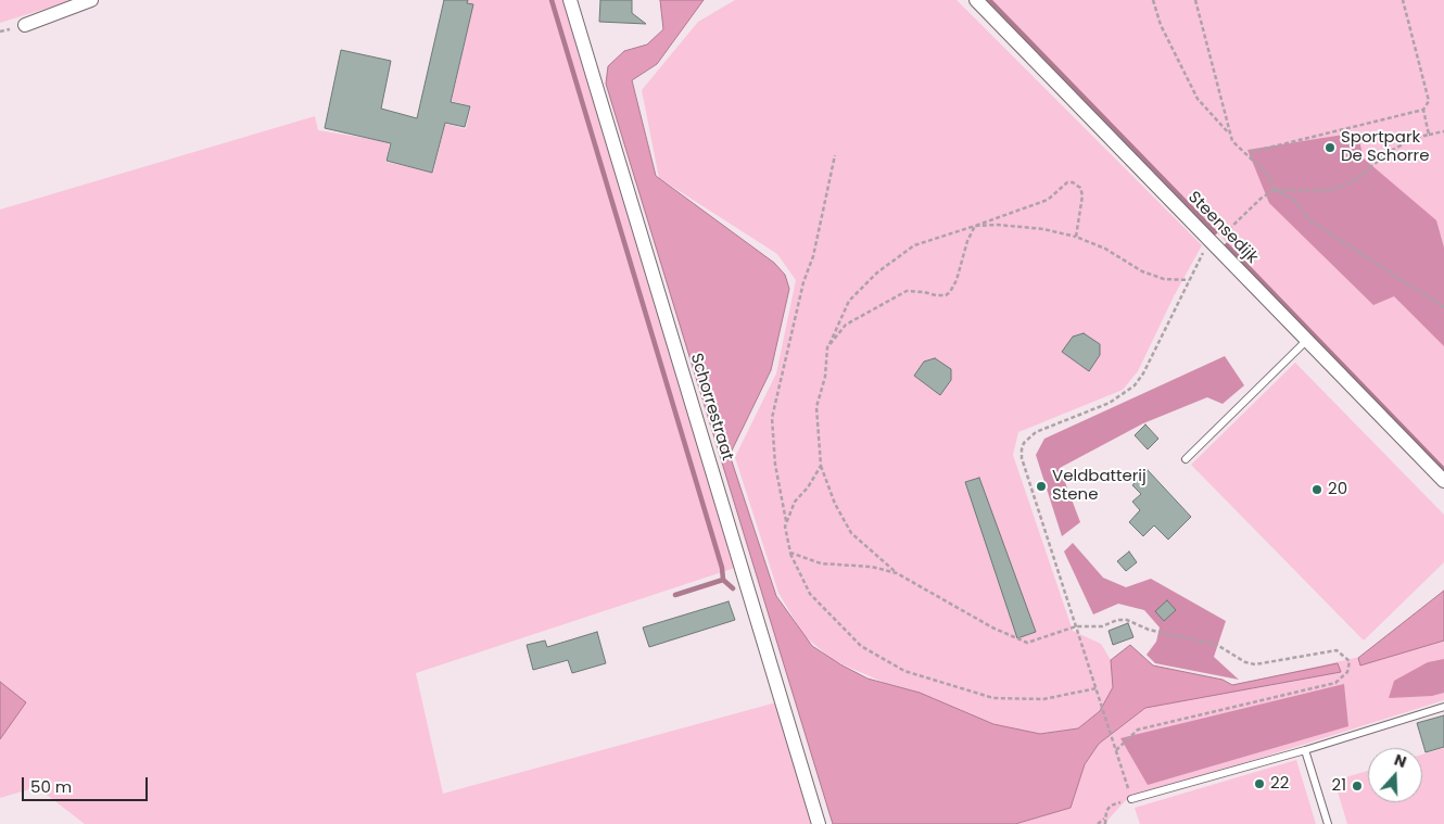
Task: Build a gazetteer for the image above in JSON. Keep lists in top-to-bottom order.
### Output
{
  "streets": {
    "street": ["Steensedijk", "Schorrestraat"]
  },
  "places": [
    "Sportpark De Schorre",
    "Veldbatterij Stene",
    "20",
    "22",
    "21"
  ],
  "scale_bar": "50 m",
  "north": "top"
}
